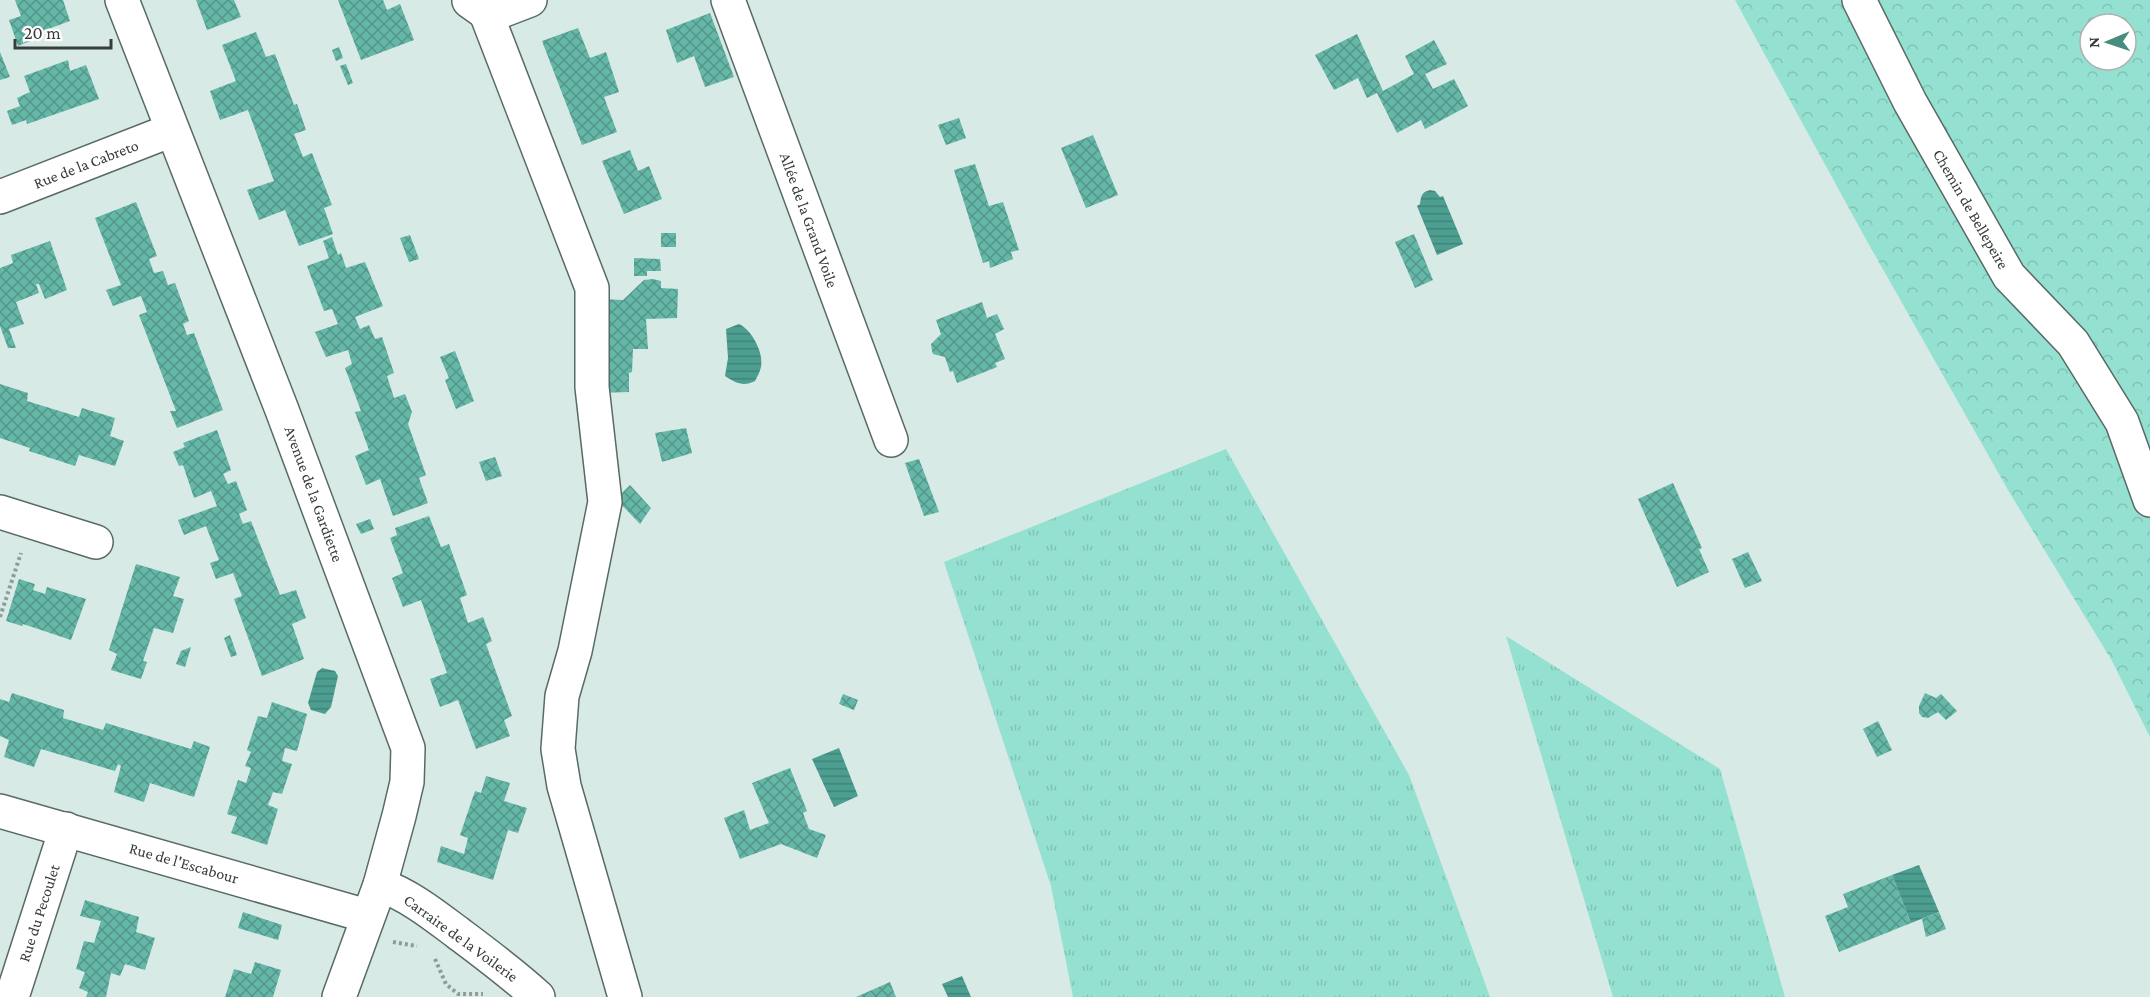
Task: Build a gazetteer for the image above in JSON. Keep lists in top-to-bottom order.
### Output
{
  "streets": {
    "street": [
      "Rue de la Cabreto",
      "Chemin de Bellepeire",
      "Allée de la Grand Voile",
      "Avenue de la Gardiette",
      "Rue de l'Escabour",
      "Rue du Pecoulet",
      "Carraire de la Voilerie"
    ]
  },
  "crossings": [
    ["Rue de la Cabreto", "Avenue de la Gardiette"],
    ["Avenue de la Gardiette", "Rue de l'Escabour"],
    ["Avenue de la Gardiette", "Carraire de la Voilerie"],
    ["Rue de l'Escabour", "Rue du Pecoulet"]
  ],
  "scale_bar": "20 m",
  "north": "left"
}
